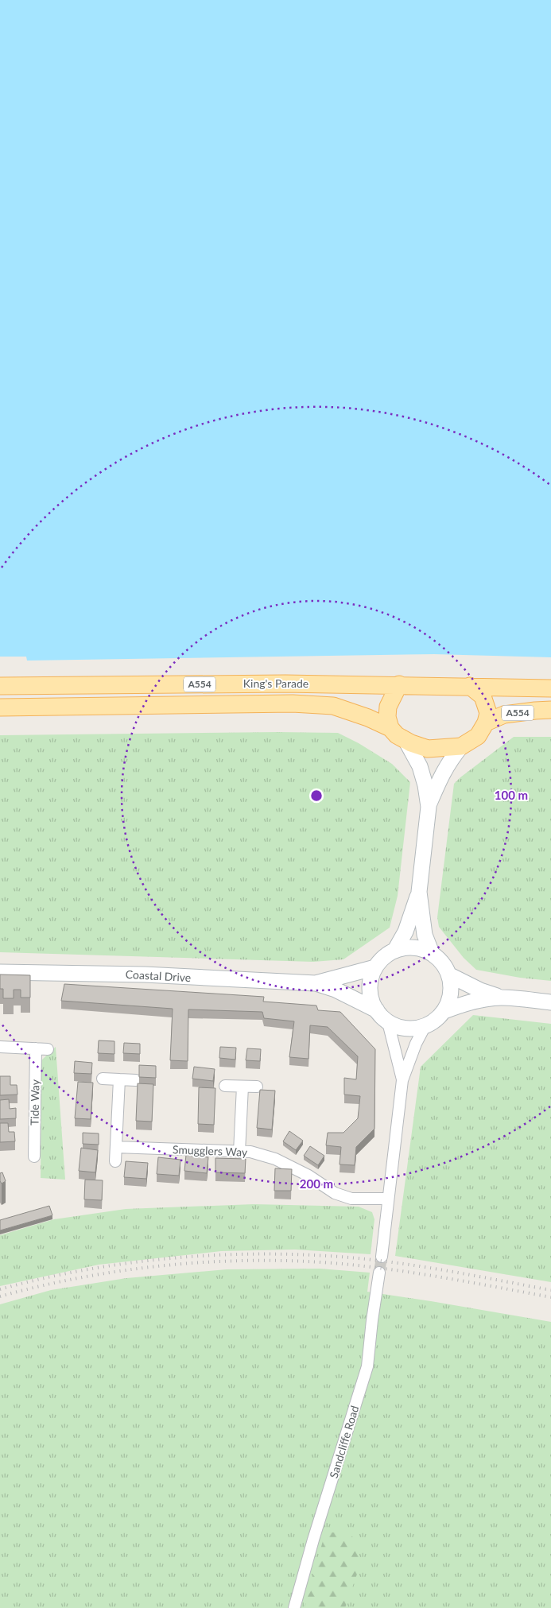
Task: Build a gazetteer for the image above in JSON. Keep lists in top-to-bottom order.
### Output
{
  "streets": {
    "main road": ["King's Parade", "A554"],
    "street": [
      "Coastal Drive",
      "Tide Way",
      "Smugglers Way",
      "Sandcliffe Road"
    ]
  },
  "crossings": [
    ["King's Parade", "A554"]
  ],
  "rings": ["100 m", "200 m"]
}
